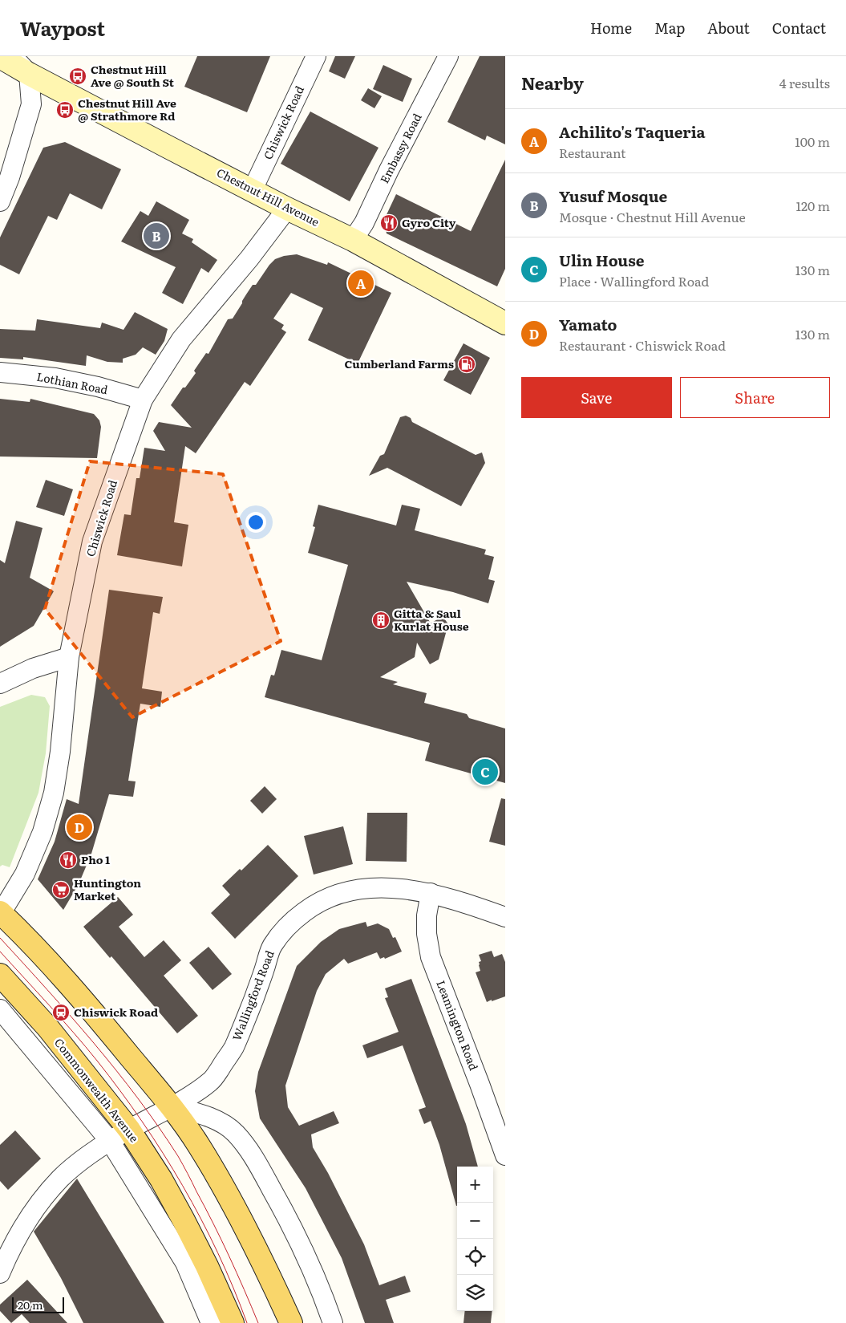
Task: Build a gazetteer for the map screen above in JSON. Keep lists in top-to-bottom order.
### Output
{
  "streets": {
    "main road": ["Chestnut Hill Avenue", "Commonwealth Avenue"],
    "street": [
      "Chiswick Road",
      "Embassy Road",
      "Lothian Road",
      "Wallingford Road",
      "Leamington Road"
    ]
  },
  "crossings": [
    ["Chiswick Road", "Chestnut Hill Avenue"],
    ["Chiswick Road", "Lothian Road"],
    ["Embassy Road", "Chestnut Hill Avenue"],
    ["Wallingford Road", "Leamington Road"],
    ["Wallingford Road", "Commonwealth Avenue"]
  ],
  "places": {
    "bus stop": ["Chestnut Hill Ave @ South St", "Chestnut Hill Ave @ Strathmore Rd"],
    "restaurant": ["Gyro City", "Pho 1"],
    "fuel station": ["Cumberland Farms"],
    "building": ["Gitta & Saul Kurlat House"],
    "supermarket": ["Huntington Market"],
    "station": ["Chiswick Road"]
  },
  "scale_bar": "20 m",
  "page": {
    "header": "Waypost",
    "nav": [
      "Home",
      "Map",
      "About",
      "Contact"
    ],
    "heading": ["Nearby", "4 results"],
    "list": [
      {
        "mark": "A",
        "name": "Achilito's Taqueria",
        "note": "Restaurant",
        "value": "100 m"
      },
      {
        "mark": "B",
        "name": "Yusuf Mosque",
        "note": "Mosque · Chestnut Hill Avenue",
        "value": "120 m"
      },
      {
        "mark": "C",
        "name": "Ulin House",
        "note": "Place · Wallingford Road",
        "value": "130 m"
      },
      {
        "mark": "D",
        "name": "Yamato",
        "note": "Restaurant · Chiswick Road",
        "value": "130 m"
      }
    ],
    "pins": [
      "B",
      "A",
      "C",
      "D"
    ],
    "buttons": ["Save", "Share"],
    "map_buttons": ["+", "−"],
    "scale": "20 m"
  }
}
